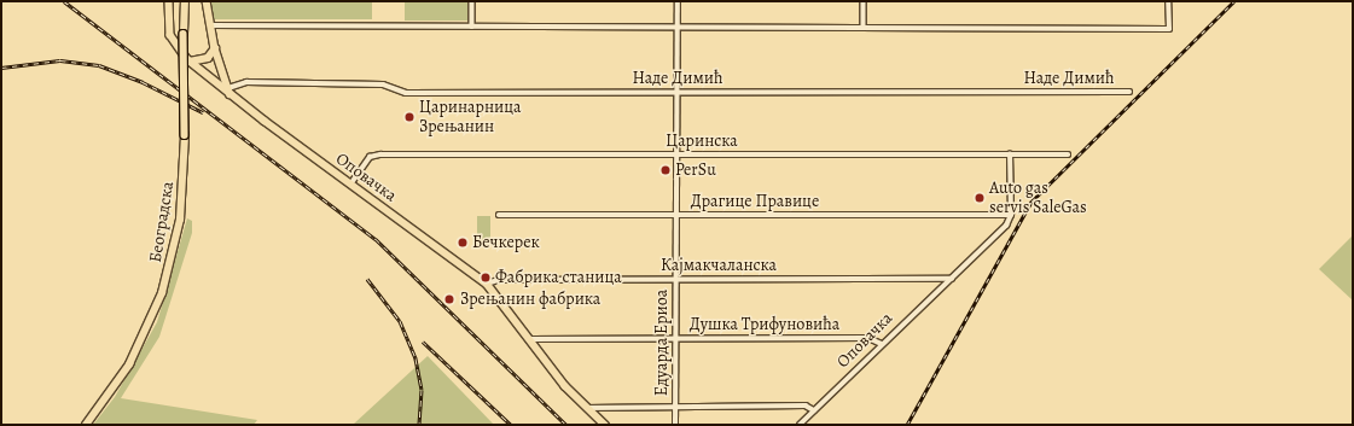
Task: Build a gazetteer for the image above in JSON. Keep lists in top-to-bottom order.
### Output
{
  "streets": {
    "main road": ["Оповачка", "Београдска"],
    "street": [
      "Наде Димић",
      "Царинска",
      "Драгице Правице",
      "Кајмакчаланска",
      "Душка Трифуновића",
      "Едуарда Ериоа"
    ]
  },
  "crossings": [
    ["Наде Димић", "Оповачка"],
    ["Наде Димић", "Едуарда Ериоа"],
    ["Царинска", "Оповачка"],
    ["Царинска", "Едуарда Ериоа"],
    ["Оповачка", "Драгице Правице"],
    ["Оповачка", "Кајмакчаланска"],
    ["Оповачка", "Душка Трифуновића"],
    ["Драгице Правице", "Едуарда Ериоа"],
    ["Кајмакчаланска", "Едуарда Ериоа"],
    ["Душка Трифуновића", "Едуарда Ериоа"]
  ],
  "places": [
    "Царинарница Зрењанин",
    "PerSu",
    "Auto gas servis SaleGas",
    "Бечкерек",
    "Фабрика станица",
    "Зрењанин фабрика"
  ]
}
